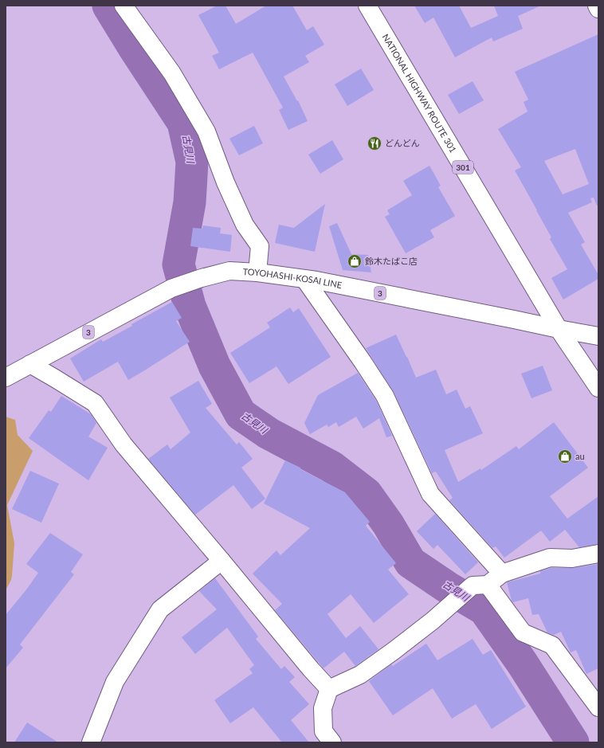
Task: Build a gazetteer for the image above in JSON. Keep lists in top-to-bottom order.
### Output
{
  "streets": {
    "main road": [
      "NATIONAL HIGHWAY ROUTE 301",
      "301",
      "TOYOHASHI-KOSAI LINE",
      "3"
    ]
  },
  "crossings": [
    ["NATIONAL HIGHWAY ROUTE 301", "TOYOHASHI-KOSAI LINE"]
  ],
  "water": ["古見川"],
  "places": {
    "restaurant": ["どんどん"],
    "shop": ["鈴木たばこ店", "au"]
  }
}
